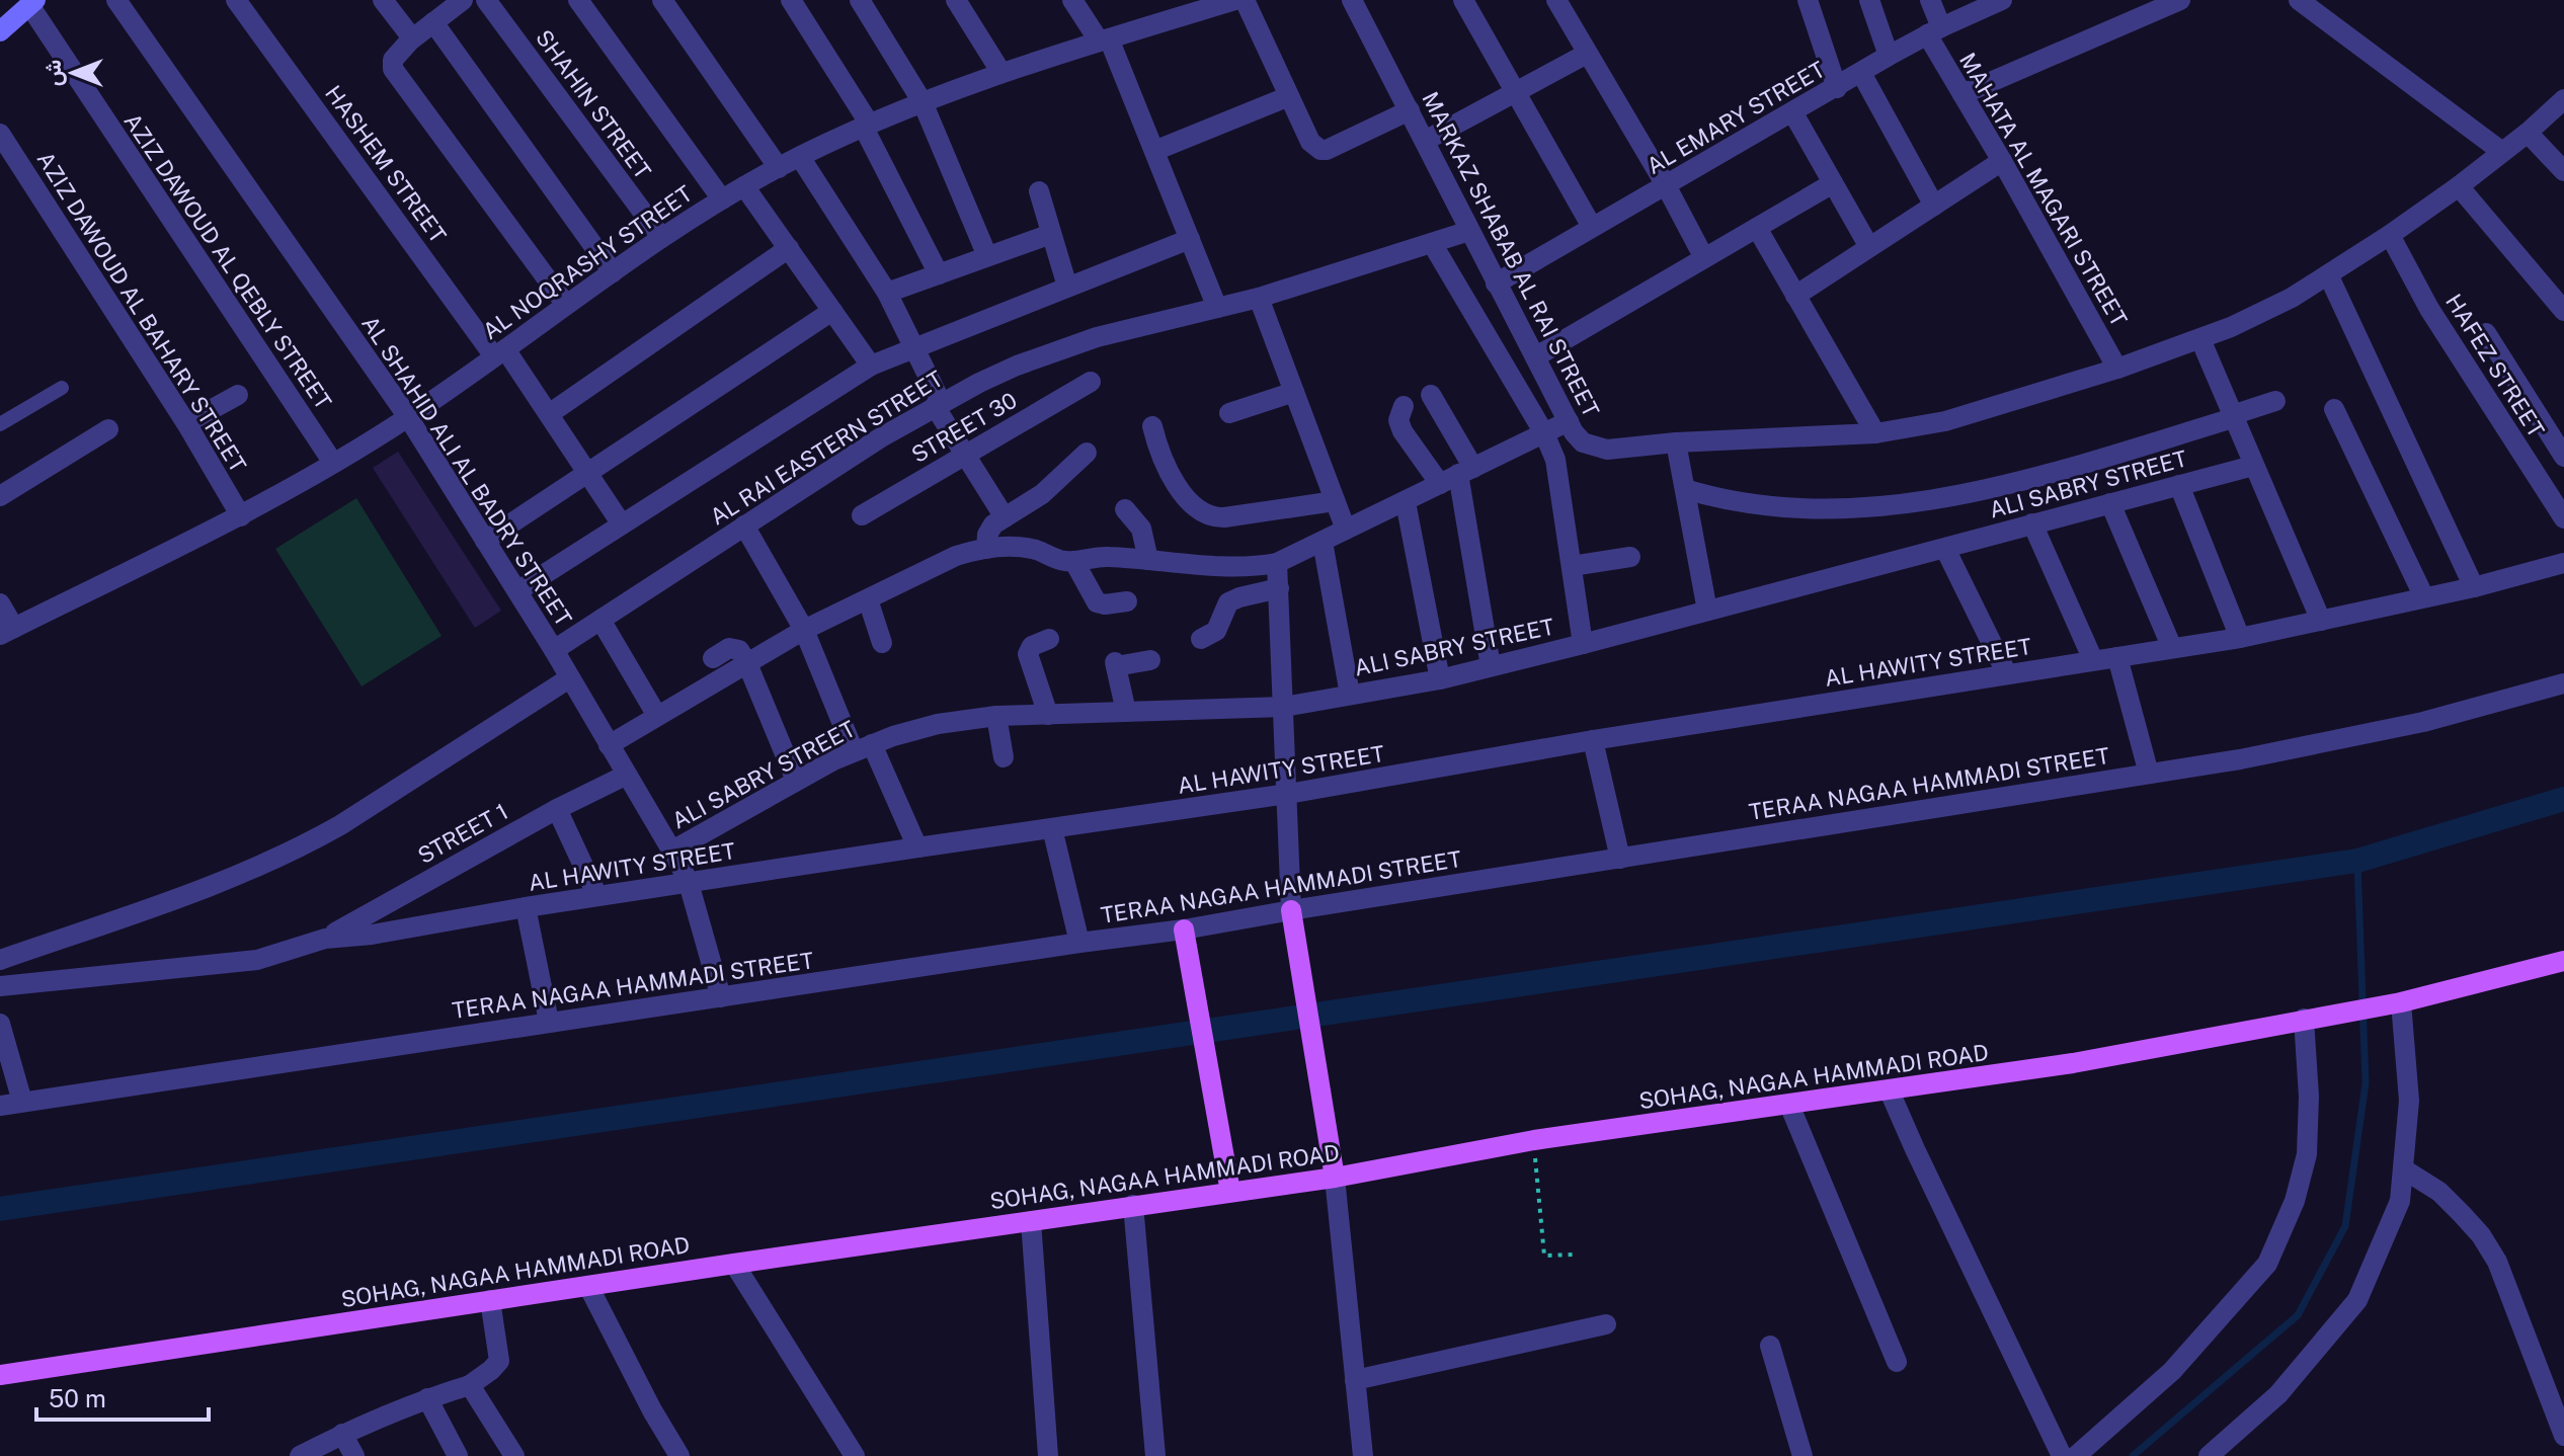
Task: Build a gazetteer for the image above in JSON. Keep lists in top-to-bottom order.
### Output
{
  "streets": {
    "main road": ["SOHAG, NAGAA HAMMADI ROAD"],
    "street": [
      "SHAHIN STREET",
      "AL EMARY STREET",
      "HASHEM STREET",
      "MAHATA AL MAGARI STREET",
      "MARKAZ SHABAB AL RAI STREET",
      "AZIZ DAWOUD AL QEBLY STREET",
      "AL NOQRASHY STREET",
      "AZIZ DAWOUD AL BAHARY STREET",
      "HAFEZ STREET",
      "STREET 30",
      "AL RAI EASTERN STREET",
      "AL SHAHID ALI AL BADRY STREET",
      "ALI SABRY STREET",
      "AL HAWITY STREET",
      "TERAA NAGAA HAMMADI STREET",
      "STREET 1"
    ]
  },
  "crossings": [
    ["SHAHIN STREET", "AL NOQRASHY STREET"],
    ["AL EMARY STREET", "MAHATA AL MAGARI STREET"],
    ["AL EMARY STREET", "MARKAZ SHABAB AL RAI STREET"],
    ["HASHEM STREET", "AL NOQRASHY STREET"],
    ["MAHATA AL MAGARI STREET", "MARKAZ SHABAB AL RAI STREET"],
    ["MARKAZ SHABAB AL RAI STREET", "HAFEZ STREET"],
    ["MARKAZ SHABAB AL RAI STREET", "AL RAI EASTERN STREET"],
    ["AZIZ DAWOUD AL QEBLY STREET", "AL NOQRASHY STREET"],
    ["AL NOQRASHY STREET", "AZIZ DAWOUD AL BAHARY STREET"],
    ["AL NOQRASHY STREET", "AL SHAHID ALI AL BADRY STREET"],
    ["AL RAI EASTERN STREET", "AL SHAHID ALI AL BADRY STREET"],
    ["AL SHAHID ALI AL BADRY STREET", "ALI SABRY STREET"],
    ["AL SHAHID ALI AL BADRY STREET", "AL HAWITY STREET"],
    ["AL SHAHID ALI AL BADRY STREET", "TERAA NAGAA HAMMADI STREET"],
    ["AL SHAHID ALI AL BADRY STREET", "STREET 1"],
    ["AL HAWITY STREET", "STREET 1"]
  ],
  "scale_bar": "50 m",
  "north": "left"
}
